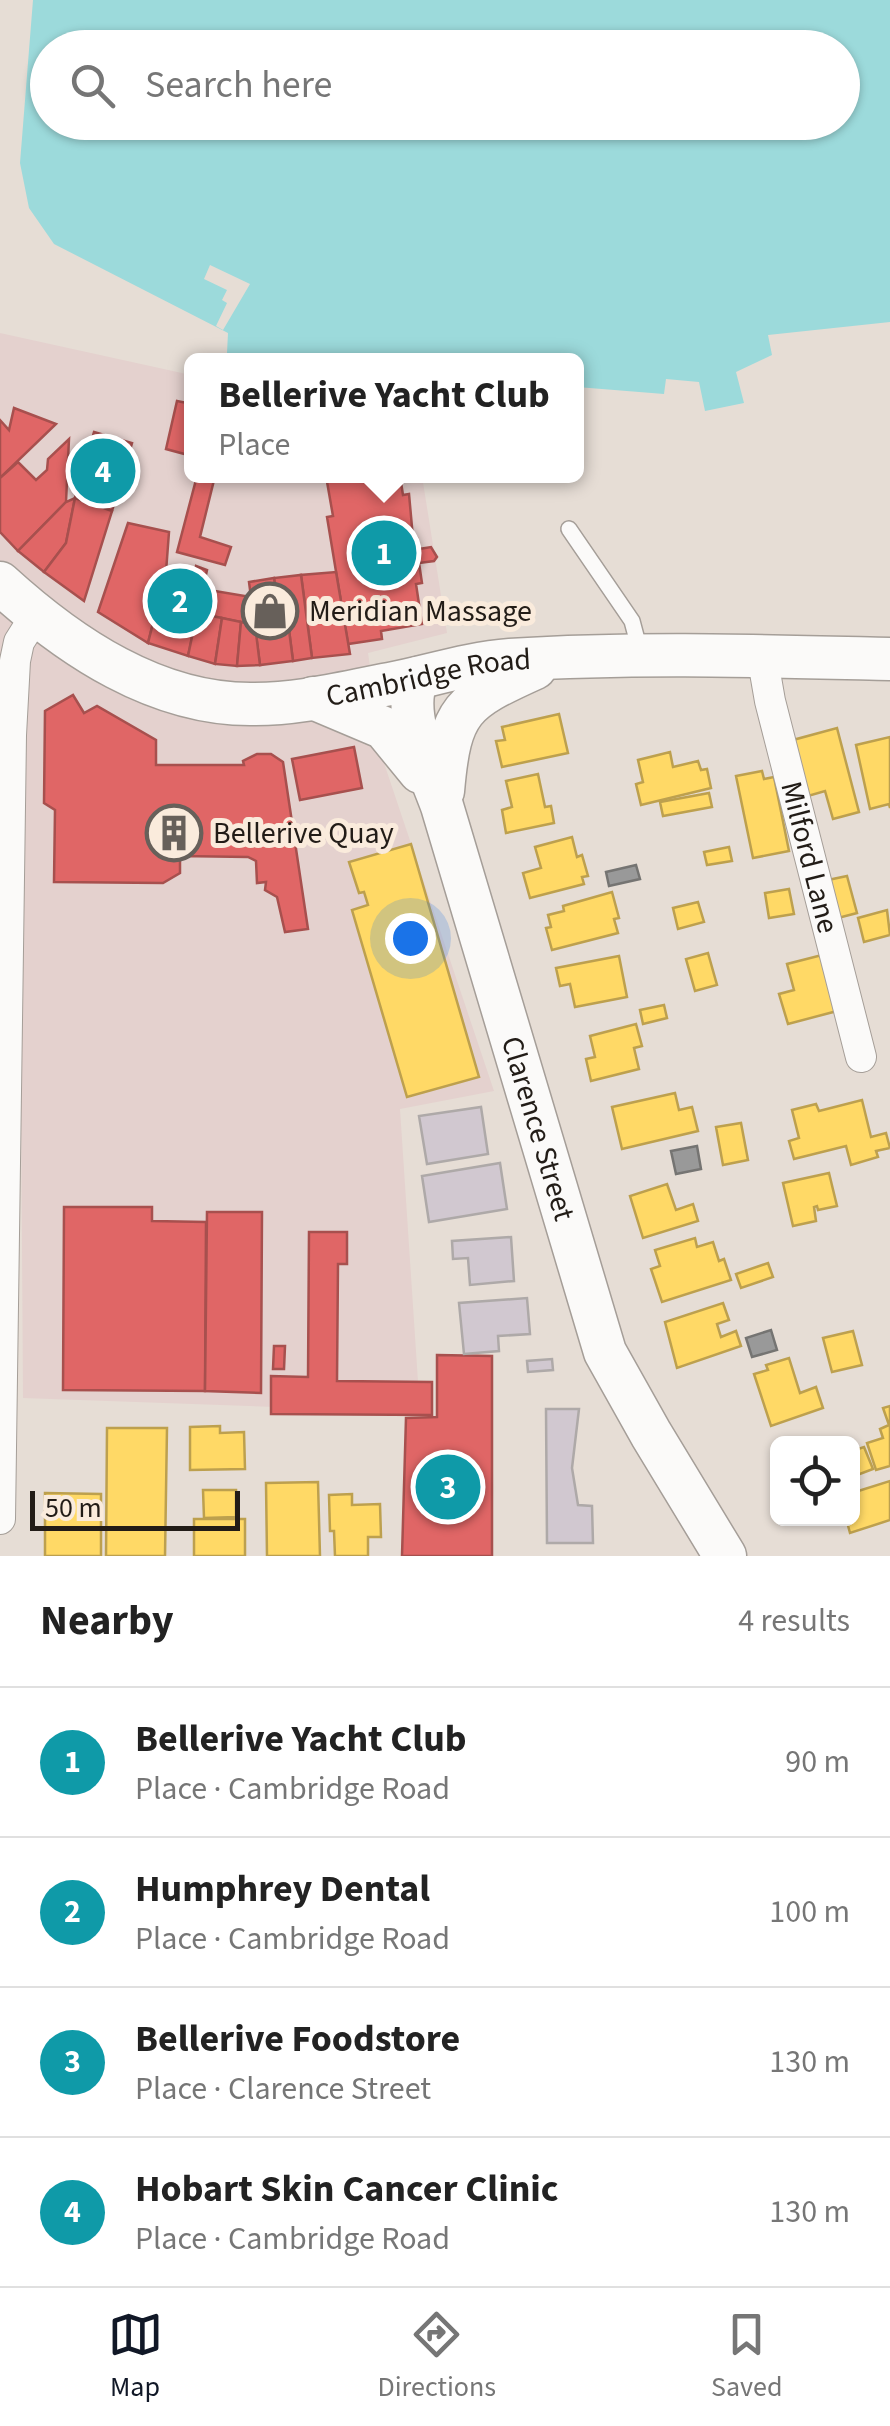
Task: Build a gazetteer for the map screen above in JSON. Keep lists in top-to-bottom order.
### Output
{
  "streets": {
    "main road": ["Cambridge Road", "Clarence Street"],
    "street": ["Milford Lane"]
  },
  "crossings": [
    ["Cambridge Road", "Milford Lane"],
    ["Cambridge Road", "Clarence Street"]
  ],
  "places": {
    "shop": ["Meridian Massage"],
    "building": ["Bellerive Quay"]
  },
  "scale_bar": "50 m",
  "page": {
    "search": "Search here",
    "popup": ["Bellerive Yacht Club", "Place"],
    "pins": [
      "4",
      "1",
      "2",
      "3"
    ],
    "scale": "50 m",
    "heading": ["Nearby", "4 results"],
    "list": [
      {
        "mark": "1",
        "name": "Bellerive Yacht Club",
        "note": "Place · Cambridge Road",
        "value": "90 m"
      },
      {
        "mark": "2",
        "name": "Humphrey Dental",
        "note": "Place · Cambridge Road",
        "value": "100 m"
      },
      {
        "mark": "3",
        "name": "Bellerive Foodstore",
        "note": "Place · Clarence Street",
        "value": "130 m"
      },
      {
        "mark": "4",
        "name": "Hobart Skin Cancer Clinic",
        "note": "Place · Cambridge Road",
        "value": "130 m"
      }
    ],
    "nav": ["Map", "Directions", "Saved"]
  }
}
